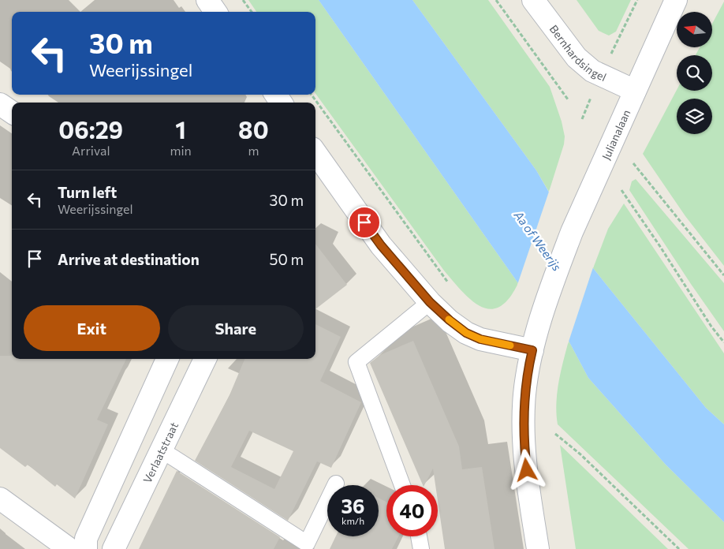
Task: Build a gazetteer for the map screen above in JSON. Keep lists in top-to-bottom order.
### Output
{
  "streets": {
    "street": ["Bernhardsingel", "Julianalaan", "Verlaatstraat"]
  },
  "crossings": [
    ["Bernhardsingel", "Julianalaan"]
  ],
  "water": ["Aa of Weerijs"],
  "north": "left",
  "page": {
    "turn": ["30 m", "Weerijssingel"],
    "eta": [
      "06:29",
      "Arrival",
      "1",
      "min",
      "80",
      "m"
    ],
    "list": [
      {
        "name": "Turn left",
        "note": "Weerijssingel",
        "value": "30 m"
      },
      {
        "name": "Arrive at destination",
        "value": "50 m"
      }
    ],
    "buttons": ["Exit", "Share"],
    "speed": "36 km/h",
    "limit": "40"
  }
}
